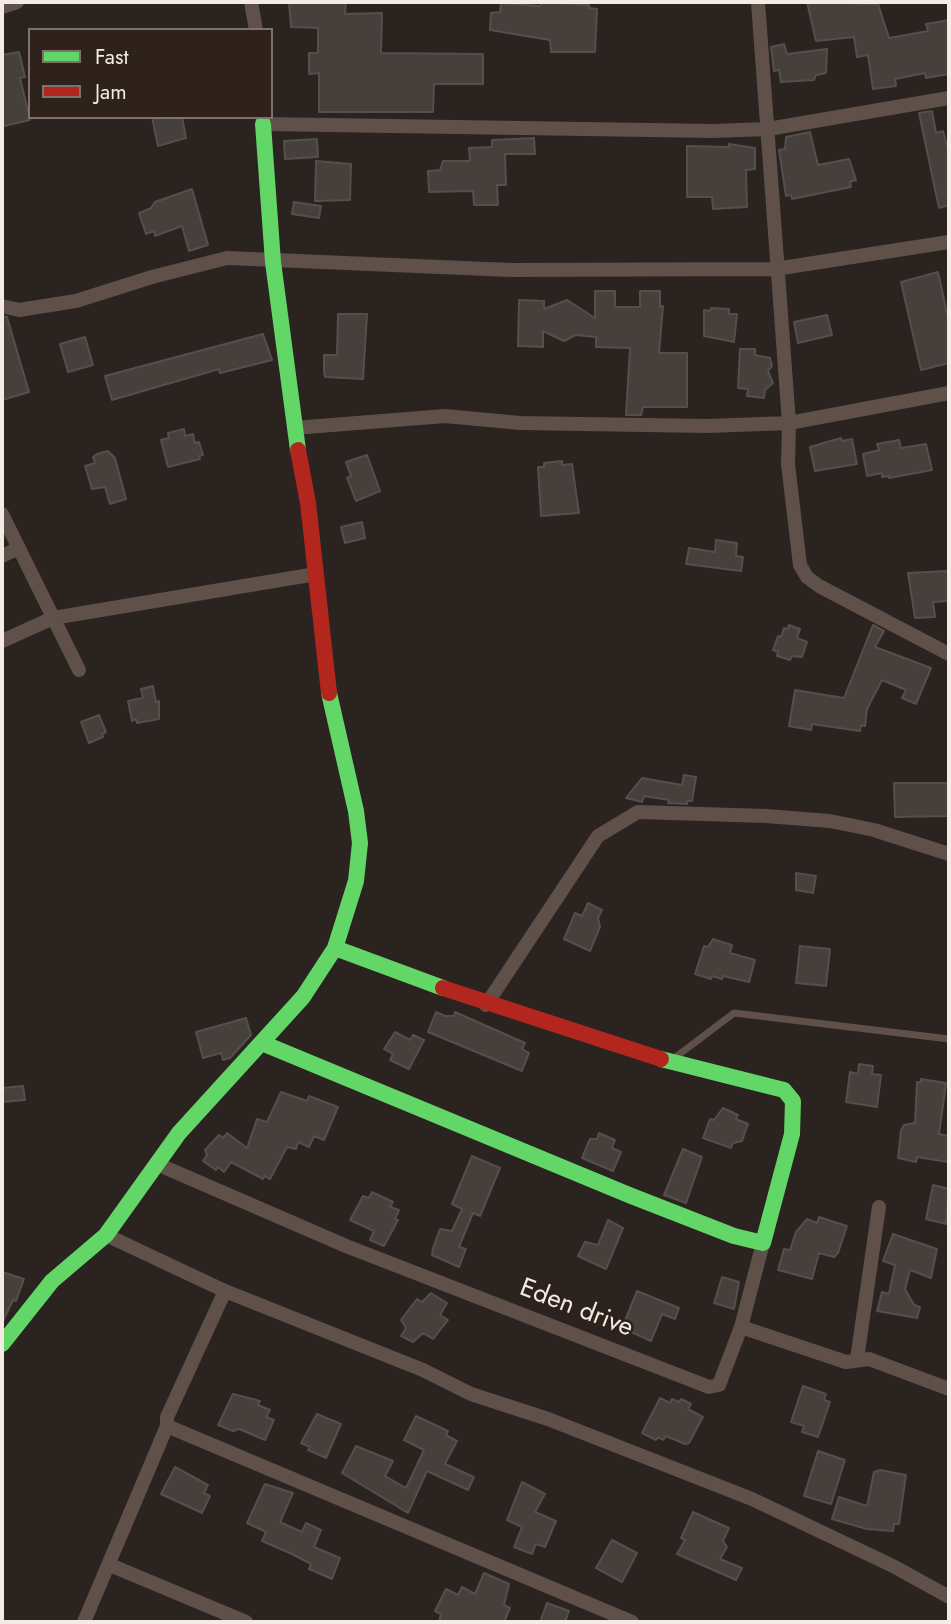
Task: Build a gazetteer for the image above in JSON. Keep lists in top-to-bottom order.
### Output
{
  "streets": {
    "street": ["Eden drive"]
  },
  "legend": ["Fast", "Jam"]
}
